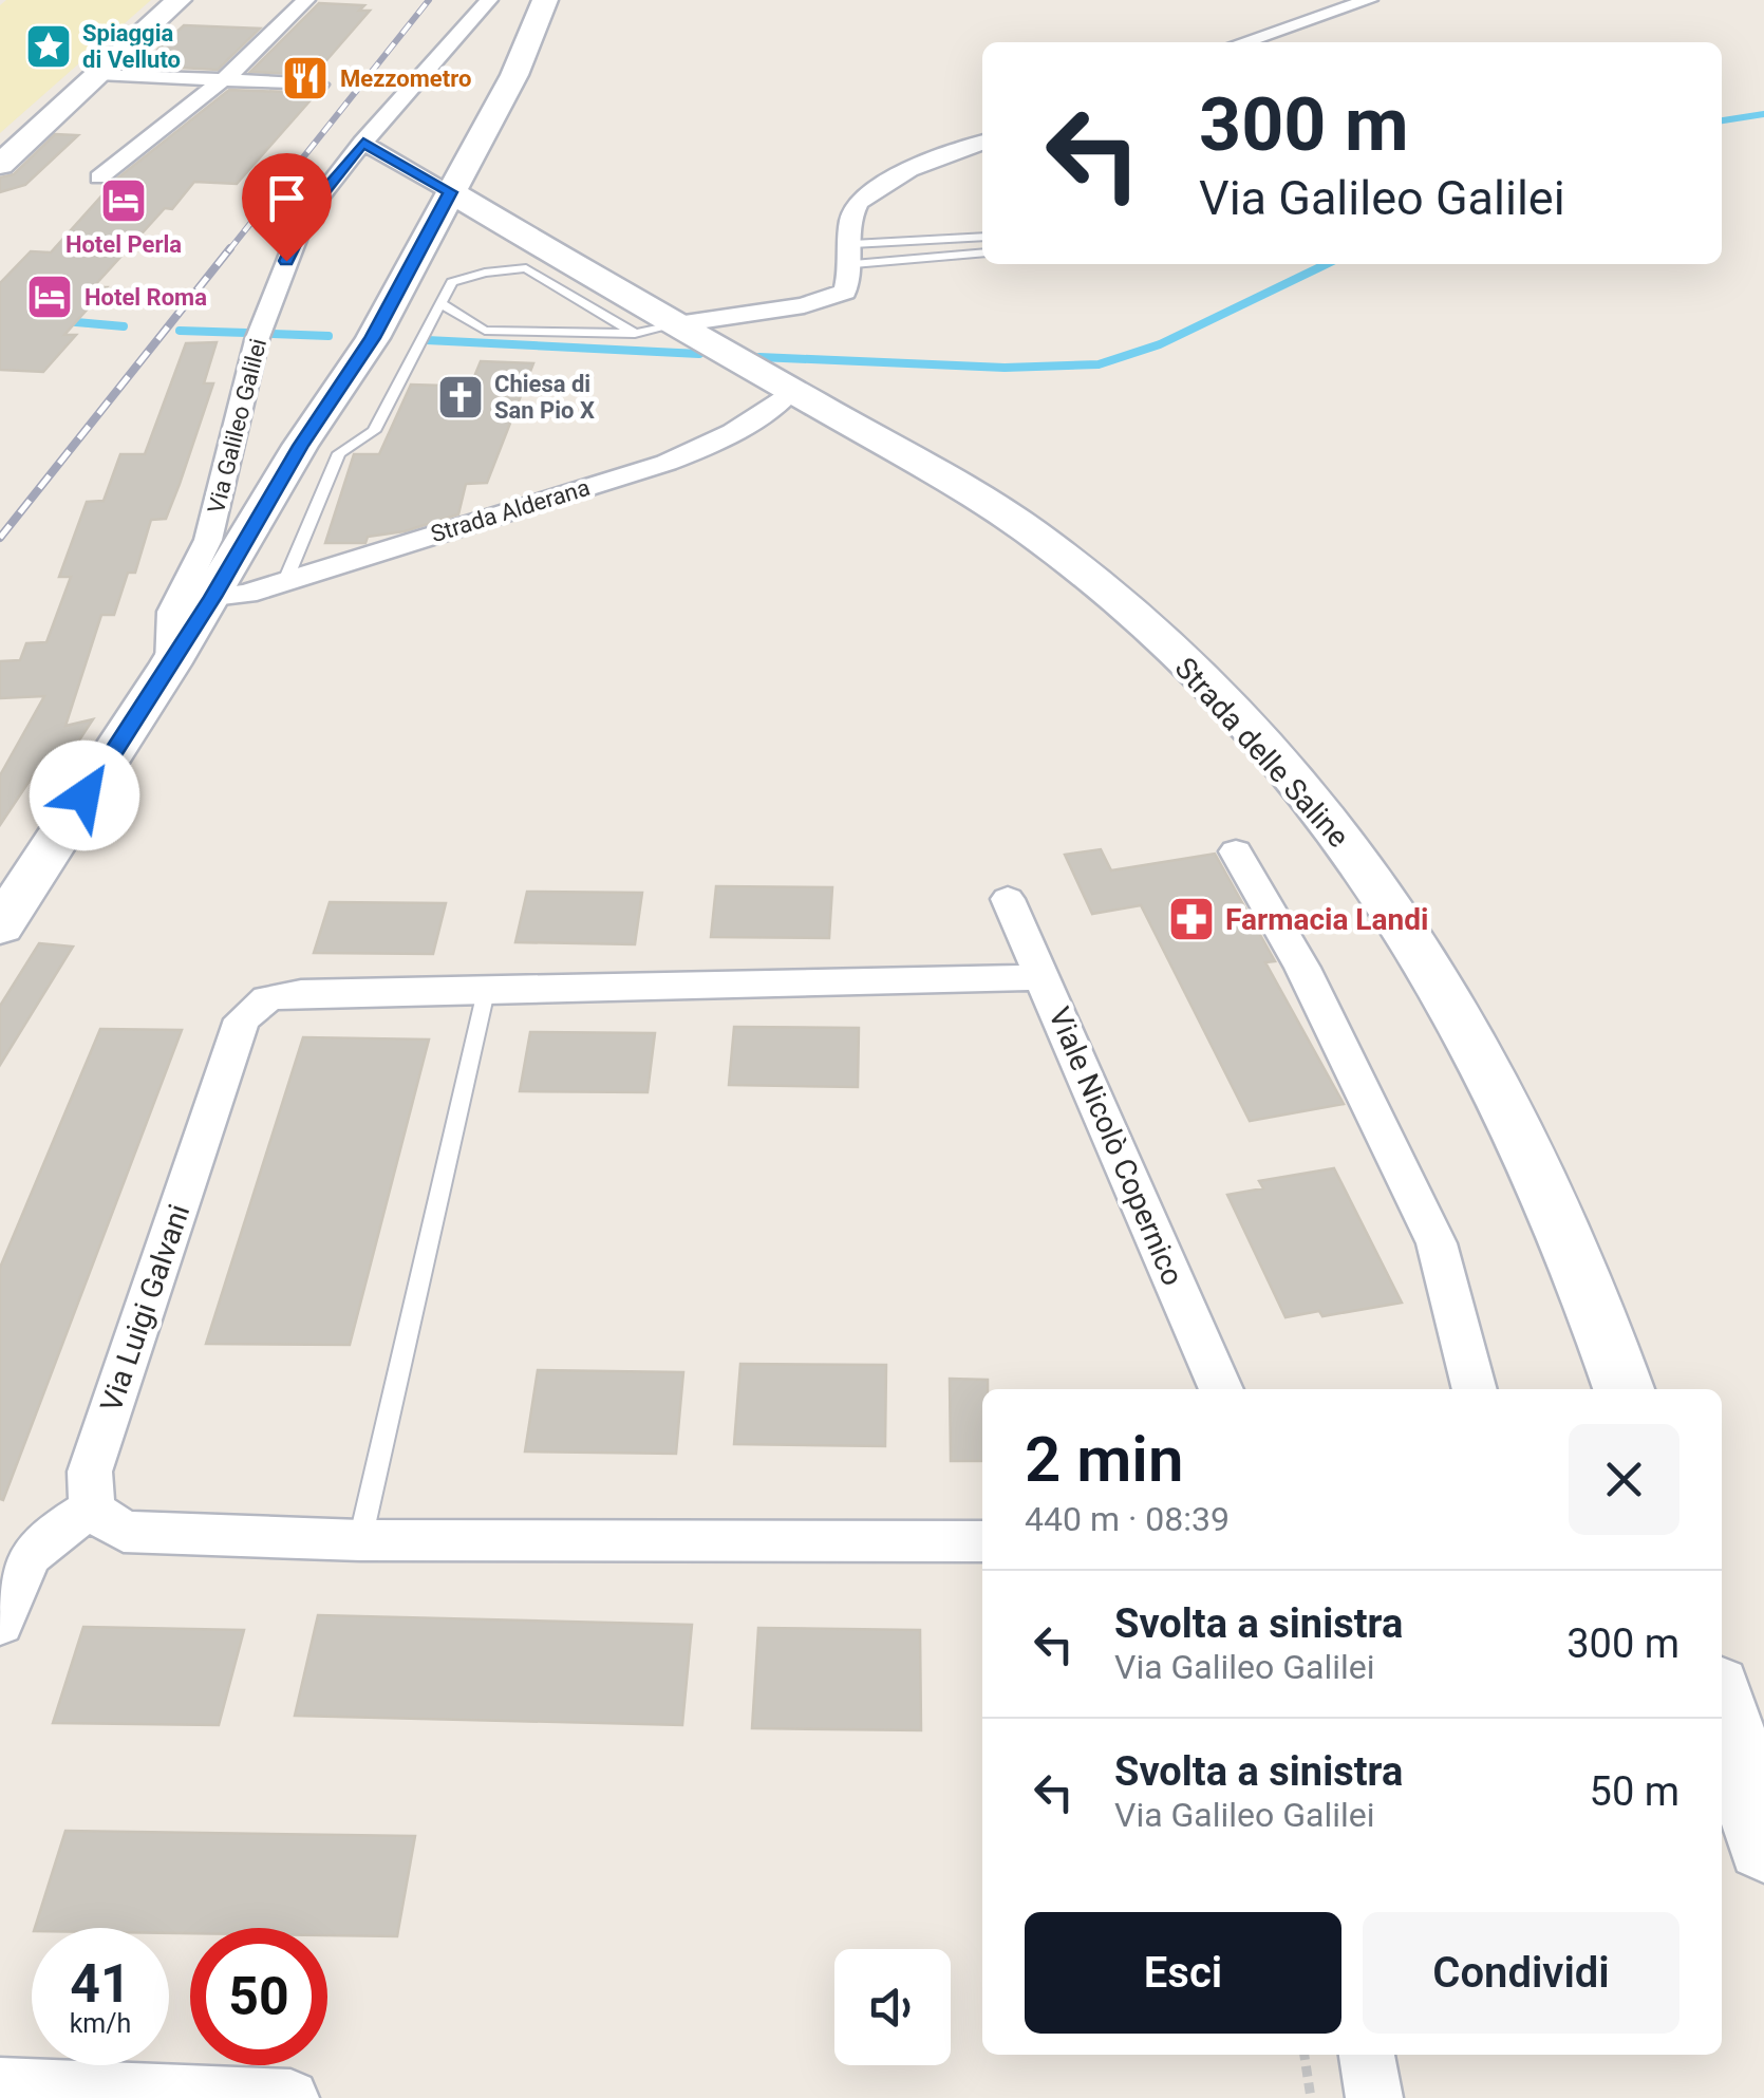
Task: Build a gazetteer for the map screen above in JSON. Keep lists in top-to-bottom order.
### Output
{
  "streets": {
    "street": [
      "Via Galileo Galilei",
      "Strada Alderana",
      "Strada delle Saline",
      "Viale Nicolò Copernico",
      "Via Luigi Galvani"
    ]
  },
  "crossings": [
    ["Via Galileo Galilei", "Strada Alderana"],
    ["Via Galileo Galilei", "Strada delle Saline"],
    ["Strada Alderana", "Strada delle Saline"],
    ["Viale Nicolò Copernico", "Via Luigi Galvani"]
  ],
  "places": {
    "place": ["Spiaggia di Velluto"],
    "restaurant": ["Mezzometro"],
    "hotel": ["Hotel Perla", "Hotel Roma"],
    "church": ["Chiesa di San Pio X"],
    "pharmacy": ["Farmacia Landi"]
  },
  "page": {
    "turn": ["300 m", "Via Galileo Galilei"],
    "heading": ["2 min", "440 m · 08:39"],
    "list": [
      {
        "name": "Svolta a sinistra",
        "note": "Via Galileo Galilei",
        "value": "300 m"
      },
      {
        "name": "Svolta a sinistra",
        "note": "Via Galileo Galilei",
        "value": "50 m"
      }
    ],
    "buttons": ["Esci", "Condividi"],
    "speed": "41 km/h",
    "limit": "50"
  }
}
